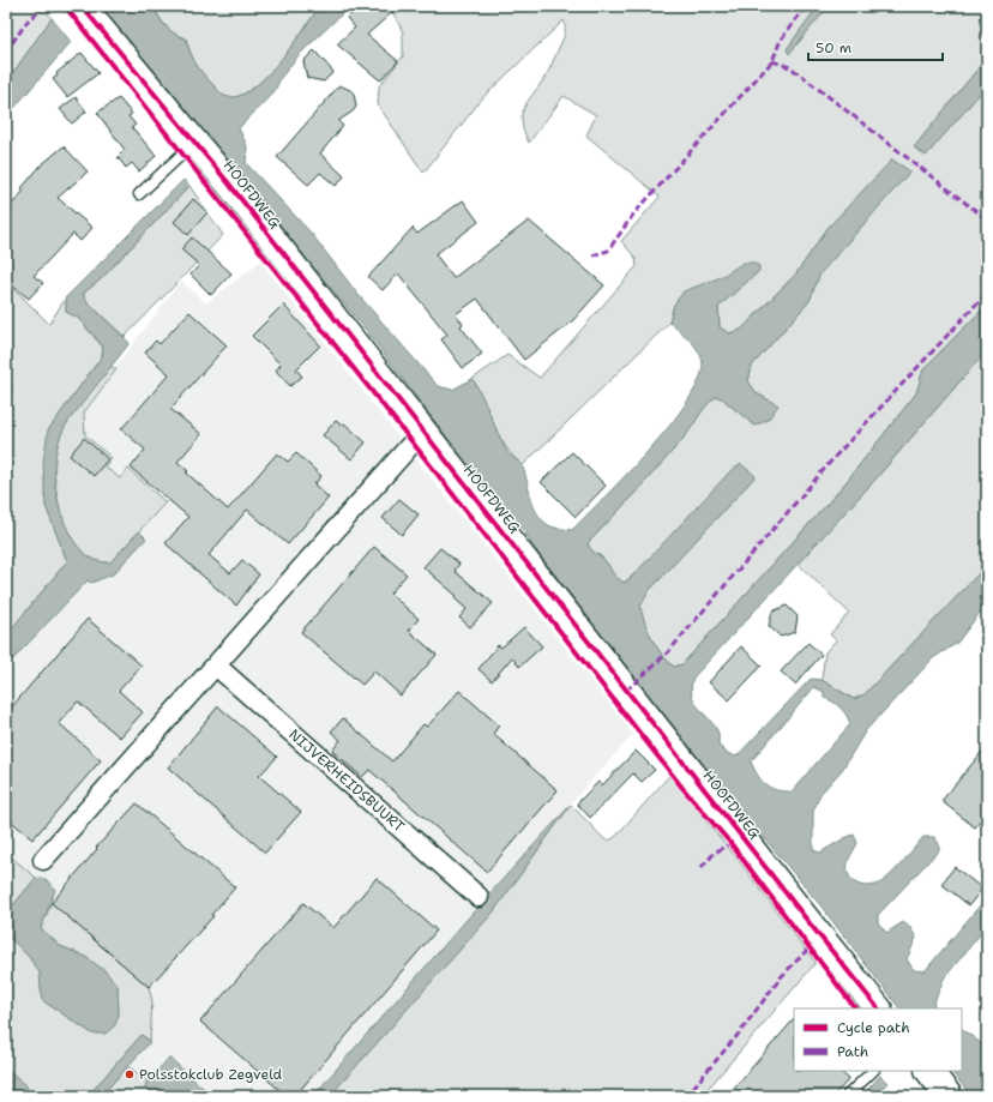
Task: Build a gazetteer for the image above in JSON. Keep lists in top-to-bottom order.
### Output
{
  "streets": {
    "street": ["HOOFDWEG", "NIJVERHEIDSBUURT"]
  },
  "places": ["Polsstokclub Zegveld"],
  "legend": ["Cycle path", "Path"],
  "scale_bar": "50 m"
}
